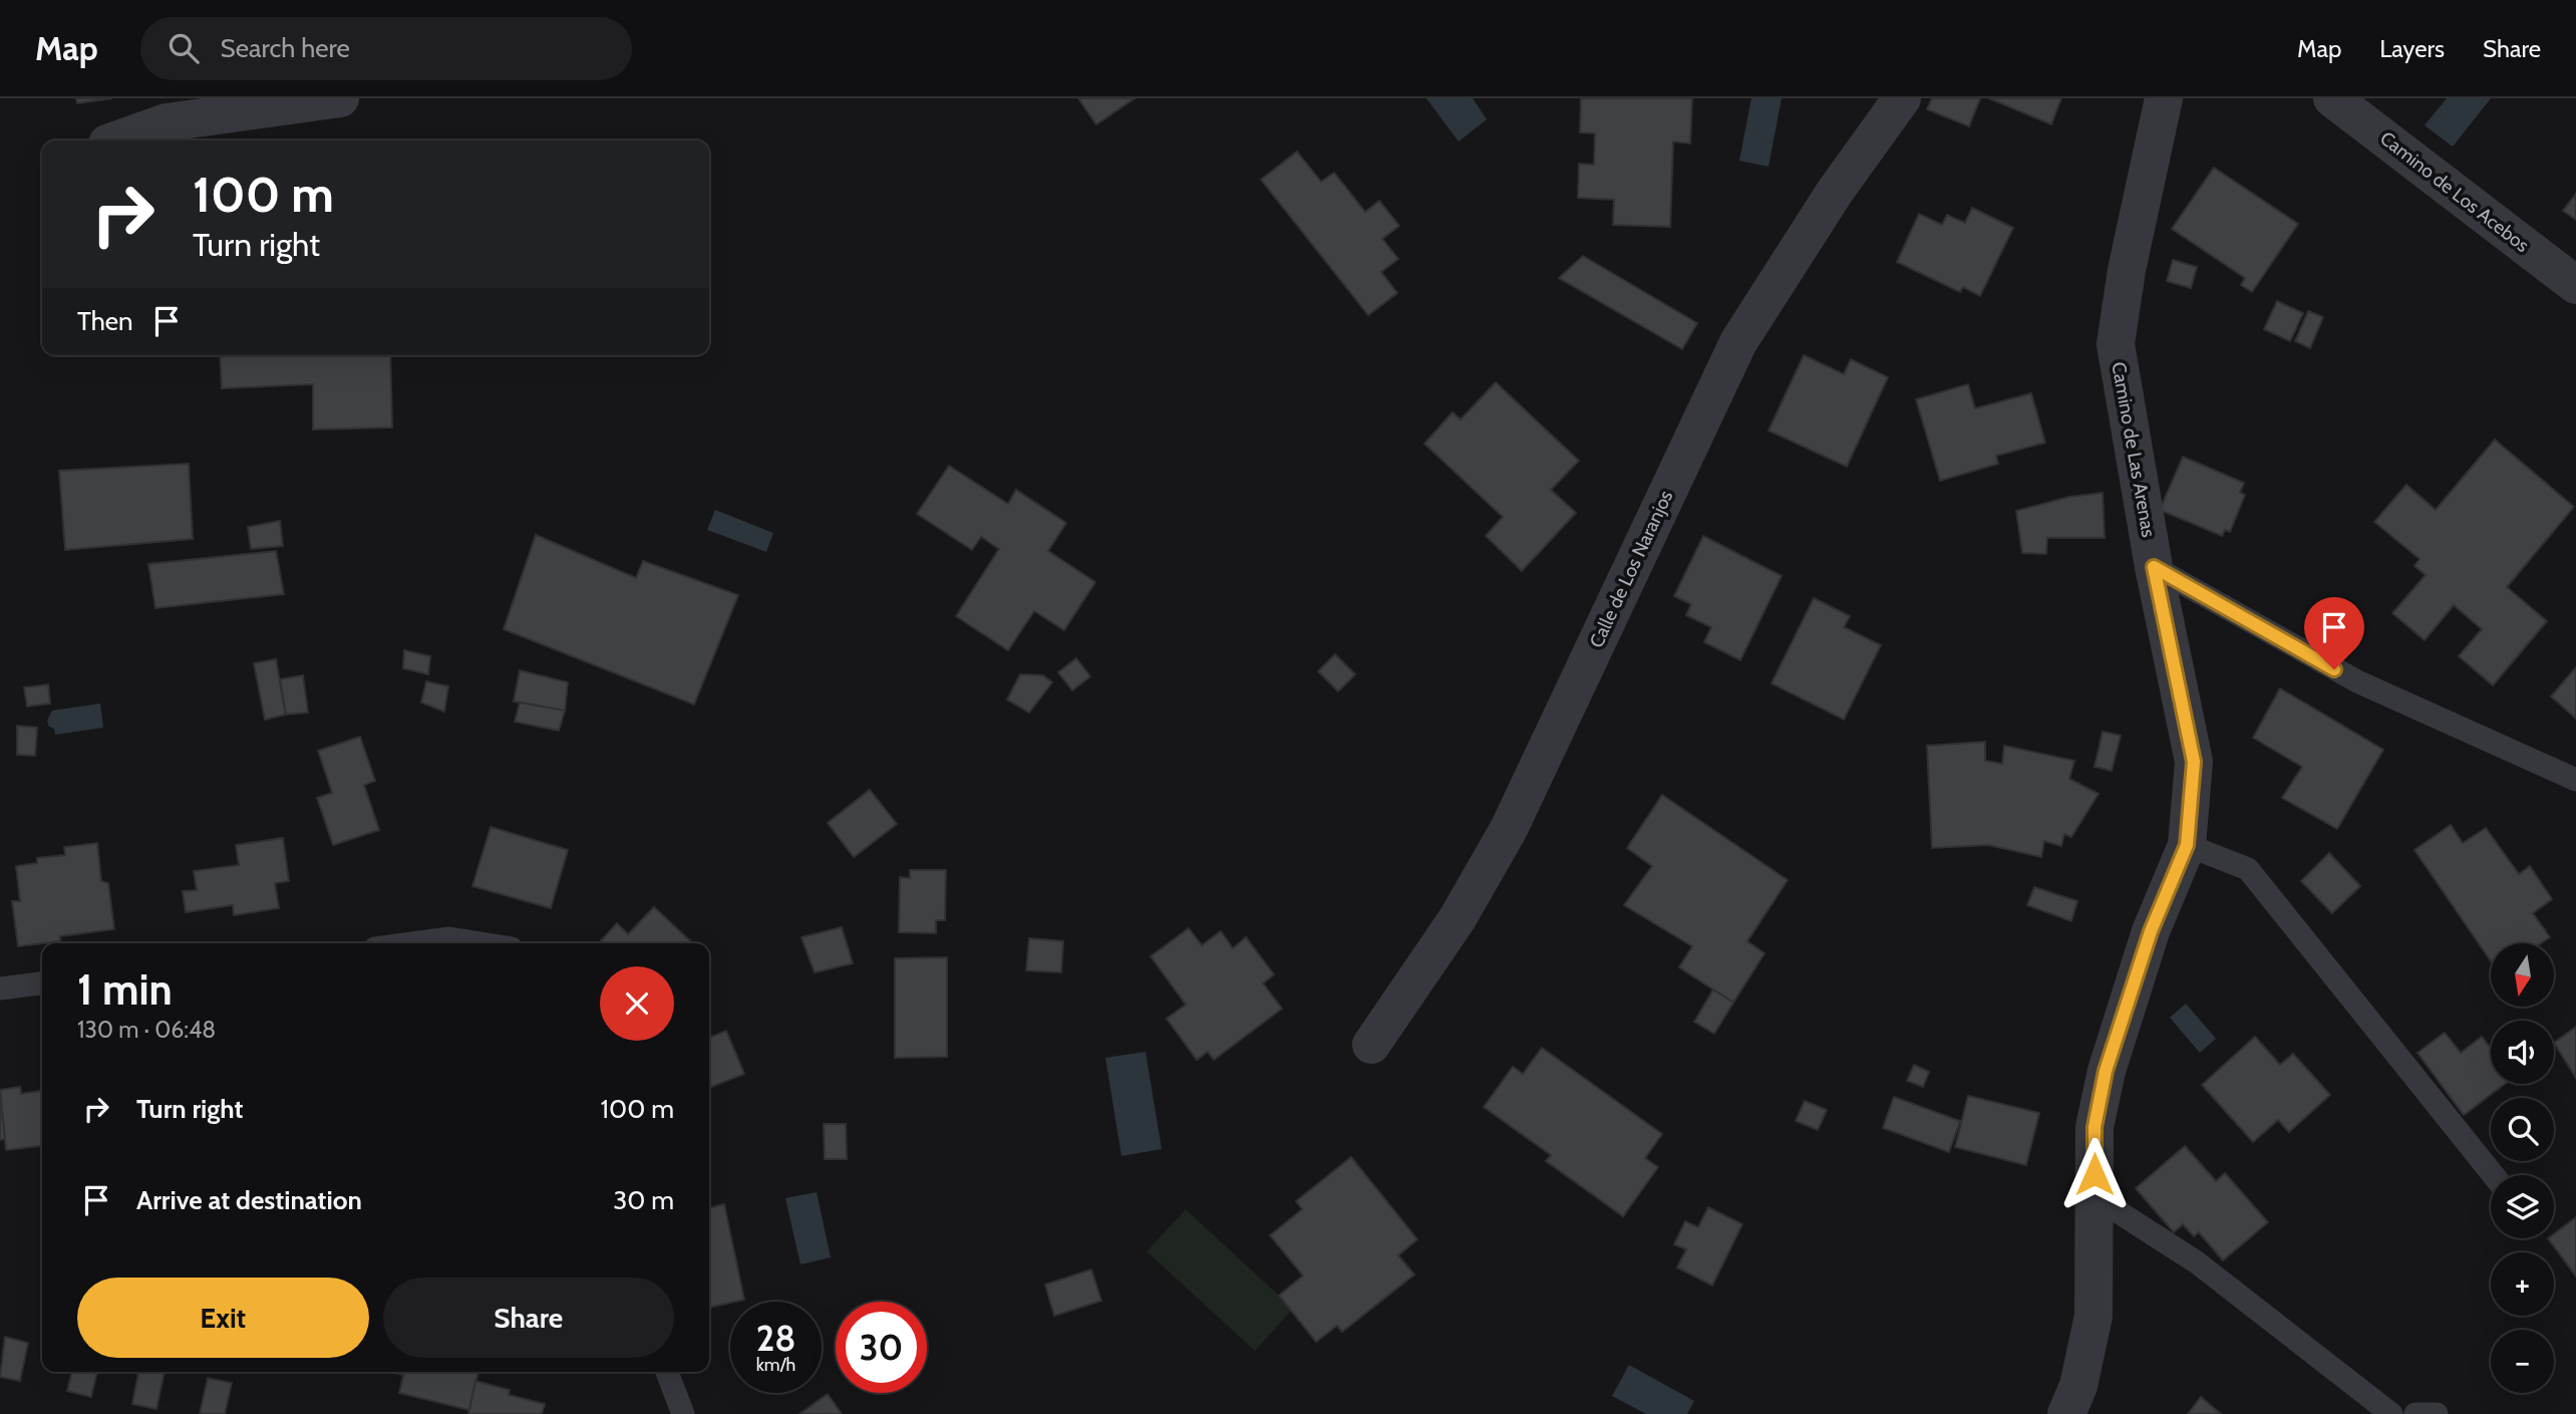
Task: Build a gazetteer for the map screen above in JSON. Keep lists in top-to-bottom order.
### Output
{
  "streets": {
    "street": ["Camino de Los Acebos", "Camino de Las Arenas", "Calle de Los Naranjos"]
  },
  "north": "bottom",
  "page": {
    "header": "Map",
    "search": "Search here",
    "nav": ["Map", "Layers", "Share"],
    "turn": ["100 m", "Turn right"],
    "then": "Then",
    "map_buttons": ["+", "−"],
    "heading": ["1 min", "130 m · 06:48"],
    "list": [
      {
        "name": "Turn right",
        "value": "100 m"
      },
      {
        "name": "Arrive at destination",
        "value": "30 m"
      }
    ],
    "buttons": ["Exit", "Share"],
    "speed": "28 km/h",
    "limit": "30"
  }
}
